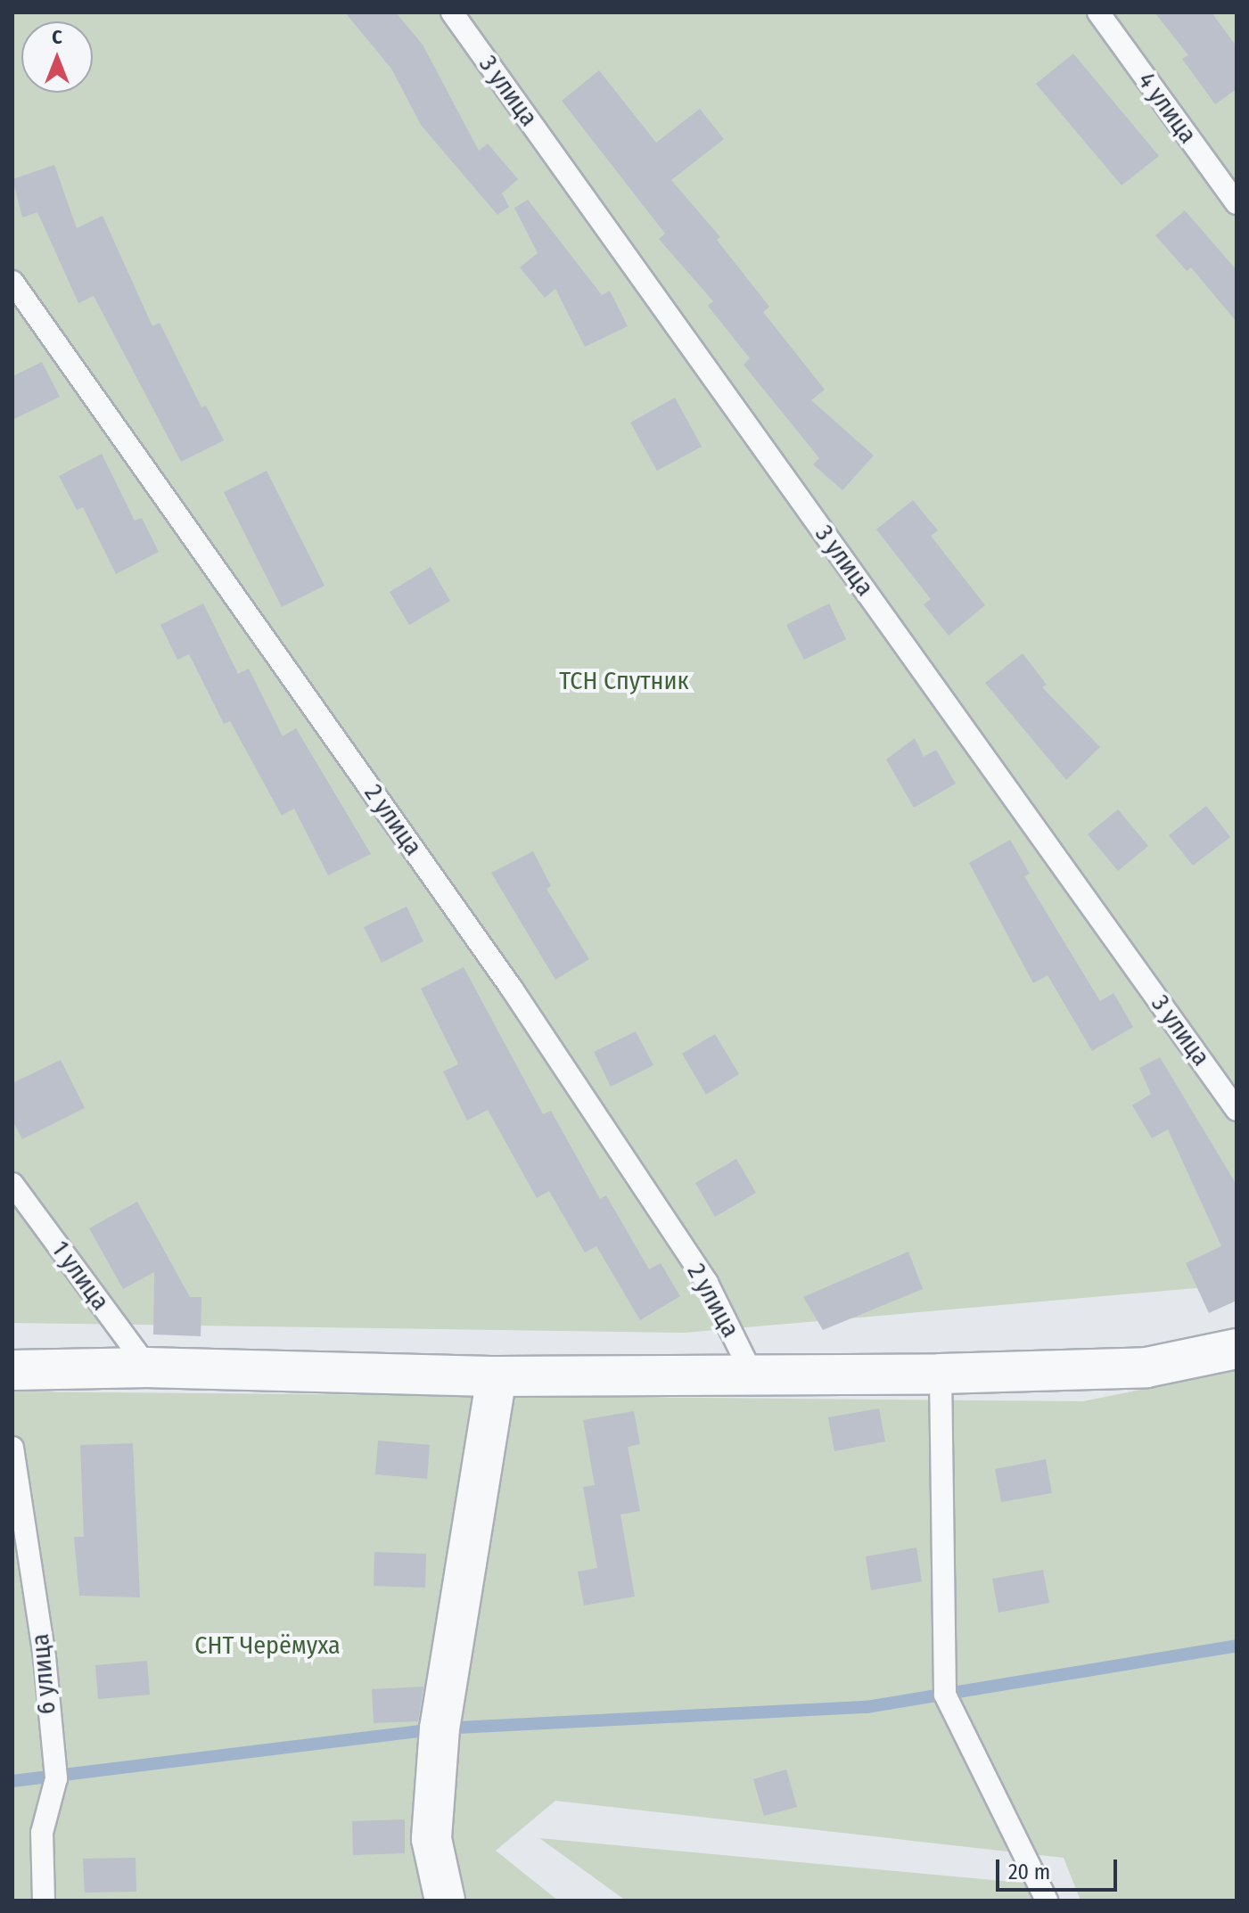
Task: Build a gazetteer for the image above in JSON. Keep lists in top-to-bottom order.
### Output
{
  "streets": {
    "lane": [
      "3 улица",
      "4 улица",
      "2 улица",
      "1 улица",
      "6 улица"
    ]
  },
  "parks": ["ТСН Спутник", "СНТ Черёмуха"],
  "scale_bar": "20 m",
  "north": "top"
}
